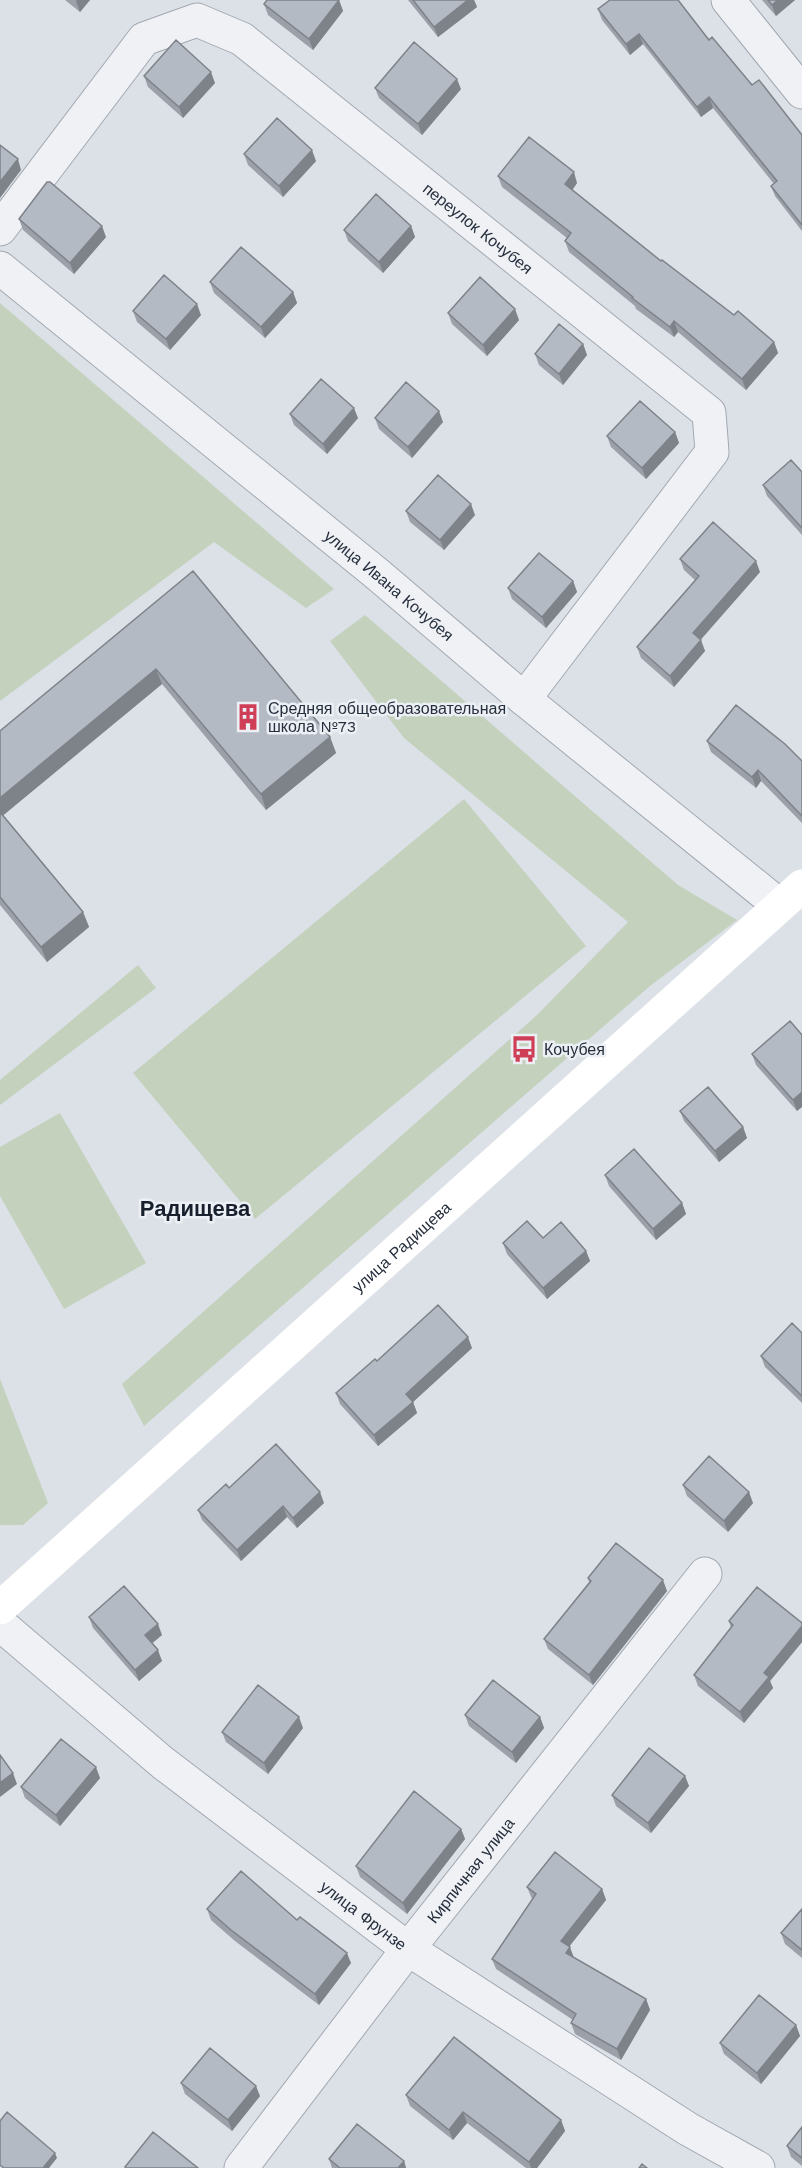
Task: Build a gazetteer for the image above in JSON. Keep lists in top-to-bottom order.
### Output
{
  "streets": {
    "main road": ["улица Радищева"],
    "street": [
      "переулок Кочубея",
      "улица Ивана Кочубея",
      "Кирпичная улица",
      "улица Фрунзе"
    ]
  },
  "crossings": [
    ["переулок Кочубея", "улица Ивана Кочубея"],
    ["улица Ивана Кочубея", "улица Радищева"],
    ["Кирпичная улица", "улица Фрунзе"]
  ],
  "districts": ["Радищева"],
  "places": {
    "building": ["Средняя общеобразовательная школа №73"],
    "bus stop": ["Кочубея"]
  }
}
